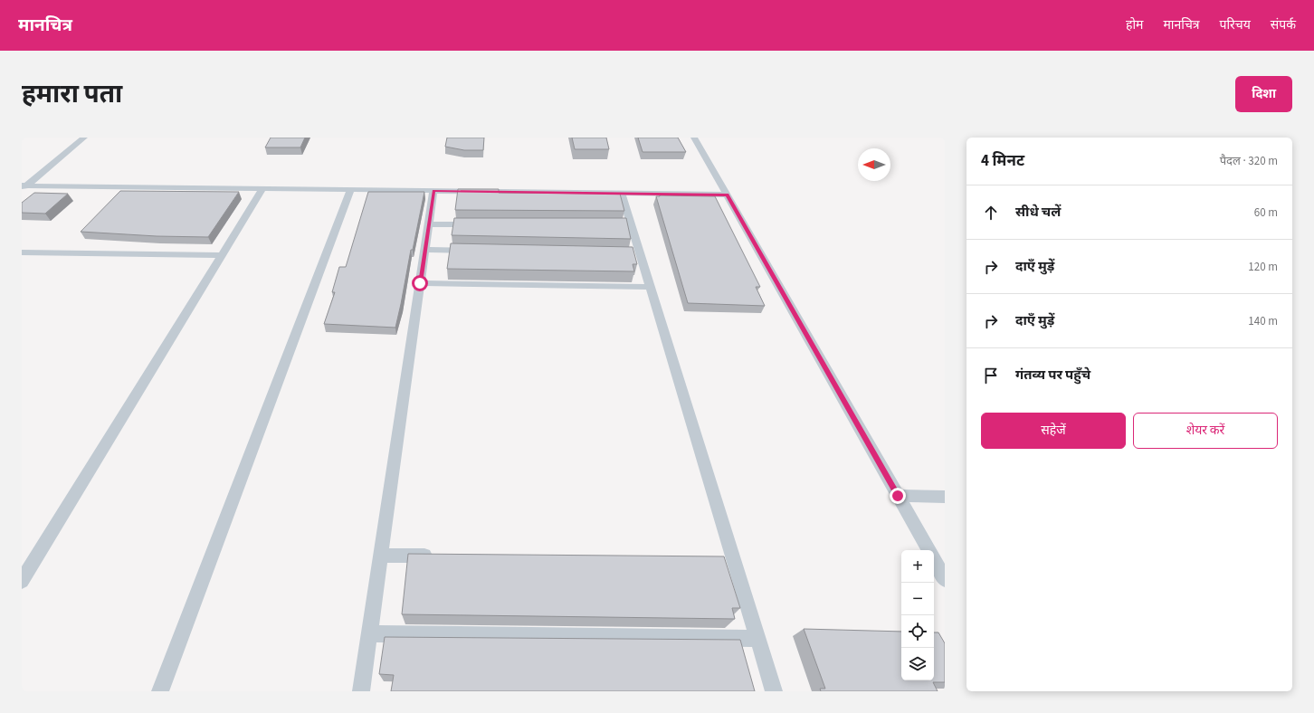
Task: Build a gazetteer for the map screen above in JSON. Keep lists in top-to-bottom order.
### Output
{
  "north": "left",
  "page": {
    "header": "मानचित्र",
    "nav": [
      "होम",
      "मानचित्र",
      "परिचय",
      "संपर्क"
    ],
    "title": "हमारा पता",
    "buttons": [
      "दिशा",
      ["सहेजें", "शेयर करें"]
    ],
    "heading": ["4 मिनट", "पैदल · 320 m"],
    "list": [
      ["सीधे चलें", "60 m"],
      ["दाएँ मुड़ें", "120 m"],
      ["दाएँ मुड़ें", "140 m"],
      "गंतव्य पर पहुँचे"
    ],
    "map_buttons": ["+", "−"]
  }
}
